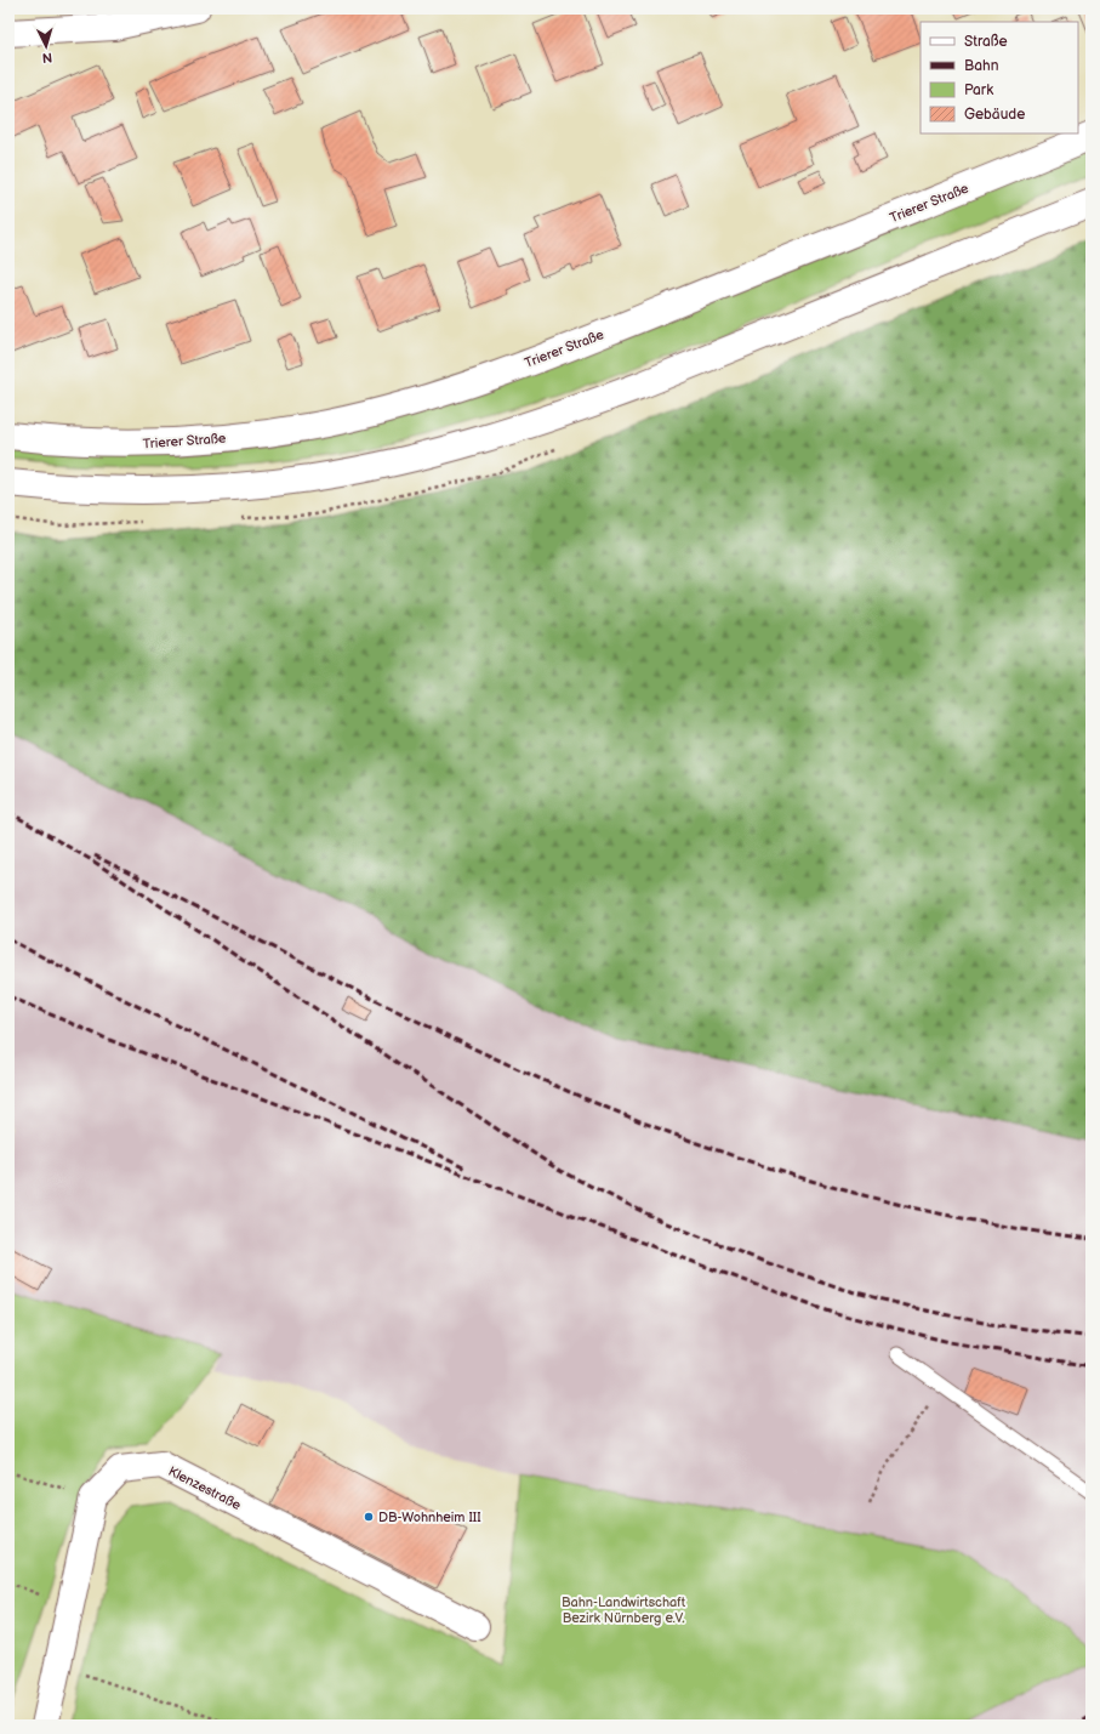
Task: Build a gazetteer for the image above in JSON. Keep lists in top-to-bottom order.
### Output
{
  "streets": {
    "main road": ["Trierer Straße", "Klenzestraße"]
  },
  "parks": ["Bahn-Landwirtschaft Bezirk Nürnberg e.V."],
  "places": ["DB-Wohnheim III"],
  "legend": [
    "Straße",
    "Bahn",
    "Park",
    "Gebäude"
  ],
  "north": "bottom"
}
